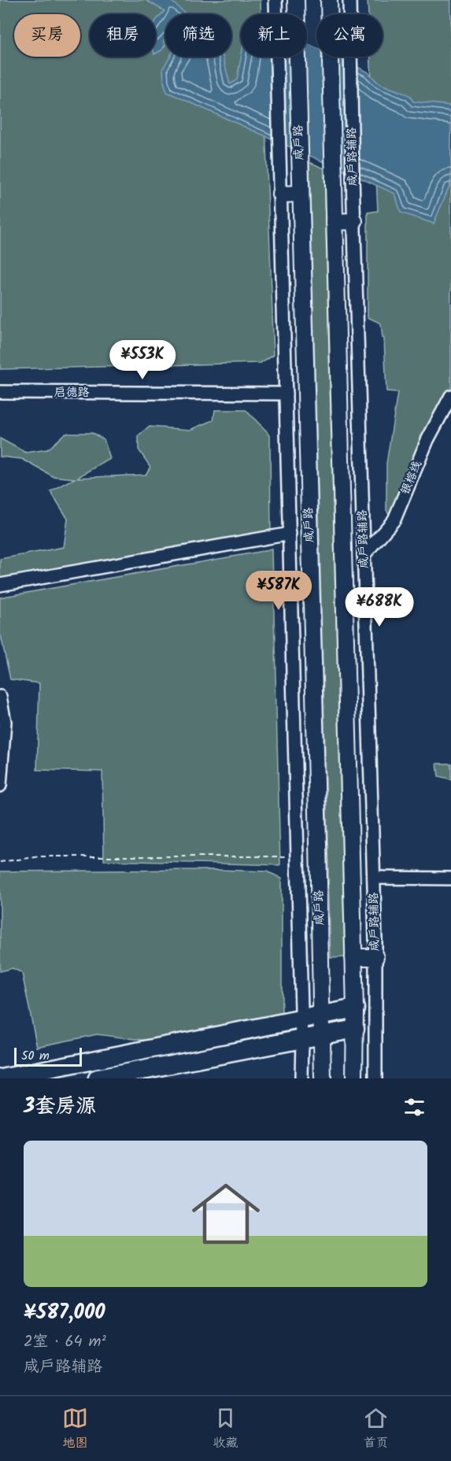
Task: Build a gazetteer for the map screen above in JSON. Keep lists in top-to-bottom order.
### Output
{
  "streets": {
    "main road": ["咸户路"],
    "street": ["咸户路辅路", "启德路", "银榕线"]
  },
  "crossings": [
    ["咸户路辅路", "银榕线"]
  ],
  "scale_bar": "50 m",
  "page": {
    "chip": [
      "买房",
      "租房",
      "筛选",
      "新上",
      "公寓"
    ],
    "price": ["¥553K", "¥587K", "¥688K"],
    "scale": "50 m",
    "heading": "3套房源",
    "list": [
      {
        "name": "¥587,000",
        "note": "2室 · 64 m² · 咸户路辅路"
      }
    ],
    "tabs": ["地图", "收藏", "首页"]
  }
}
